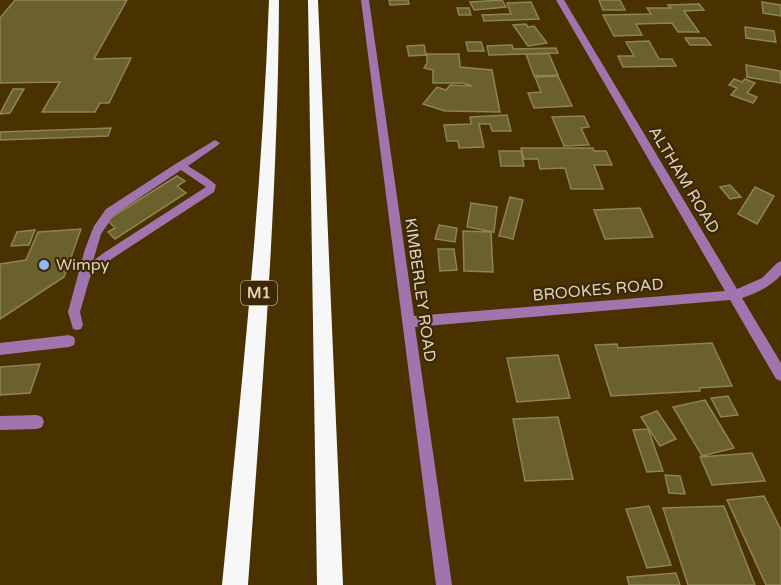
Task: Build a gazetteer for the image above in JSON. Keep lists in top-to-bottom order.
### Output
{
  "streets": {
    "highway": ["M1"],
    "street": ["ALTHAM ROAD", "KIMBERLEY ROAD", "BROOKES ROAD"]
  },
  "crossings": [
    ["ALTHAM ROAD", "BROOKES ROAD"],
    ["KIMBERLEY ROAD", "BROOKES ROAD"]
  ],
  "places": ["Wimpy"]
}
